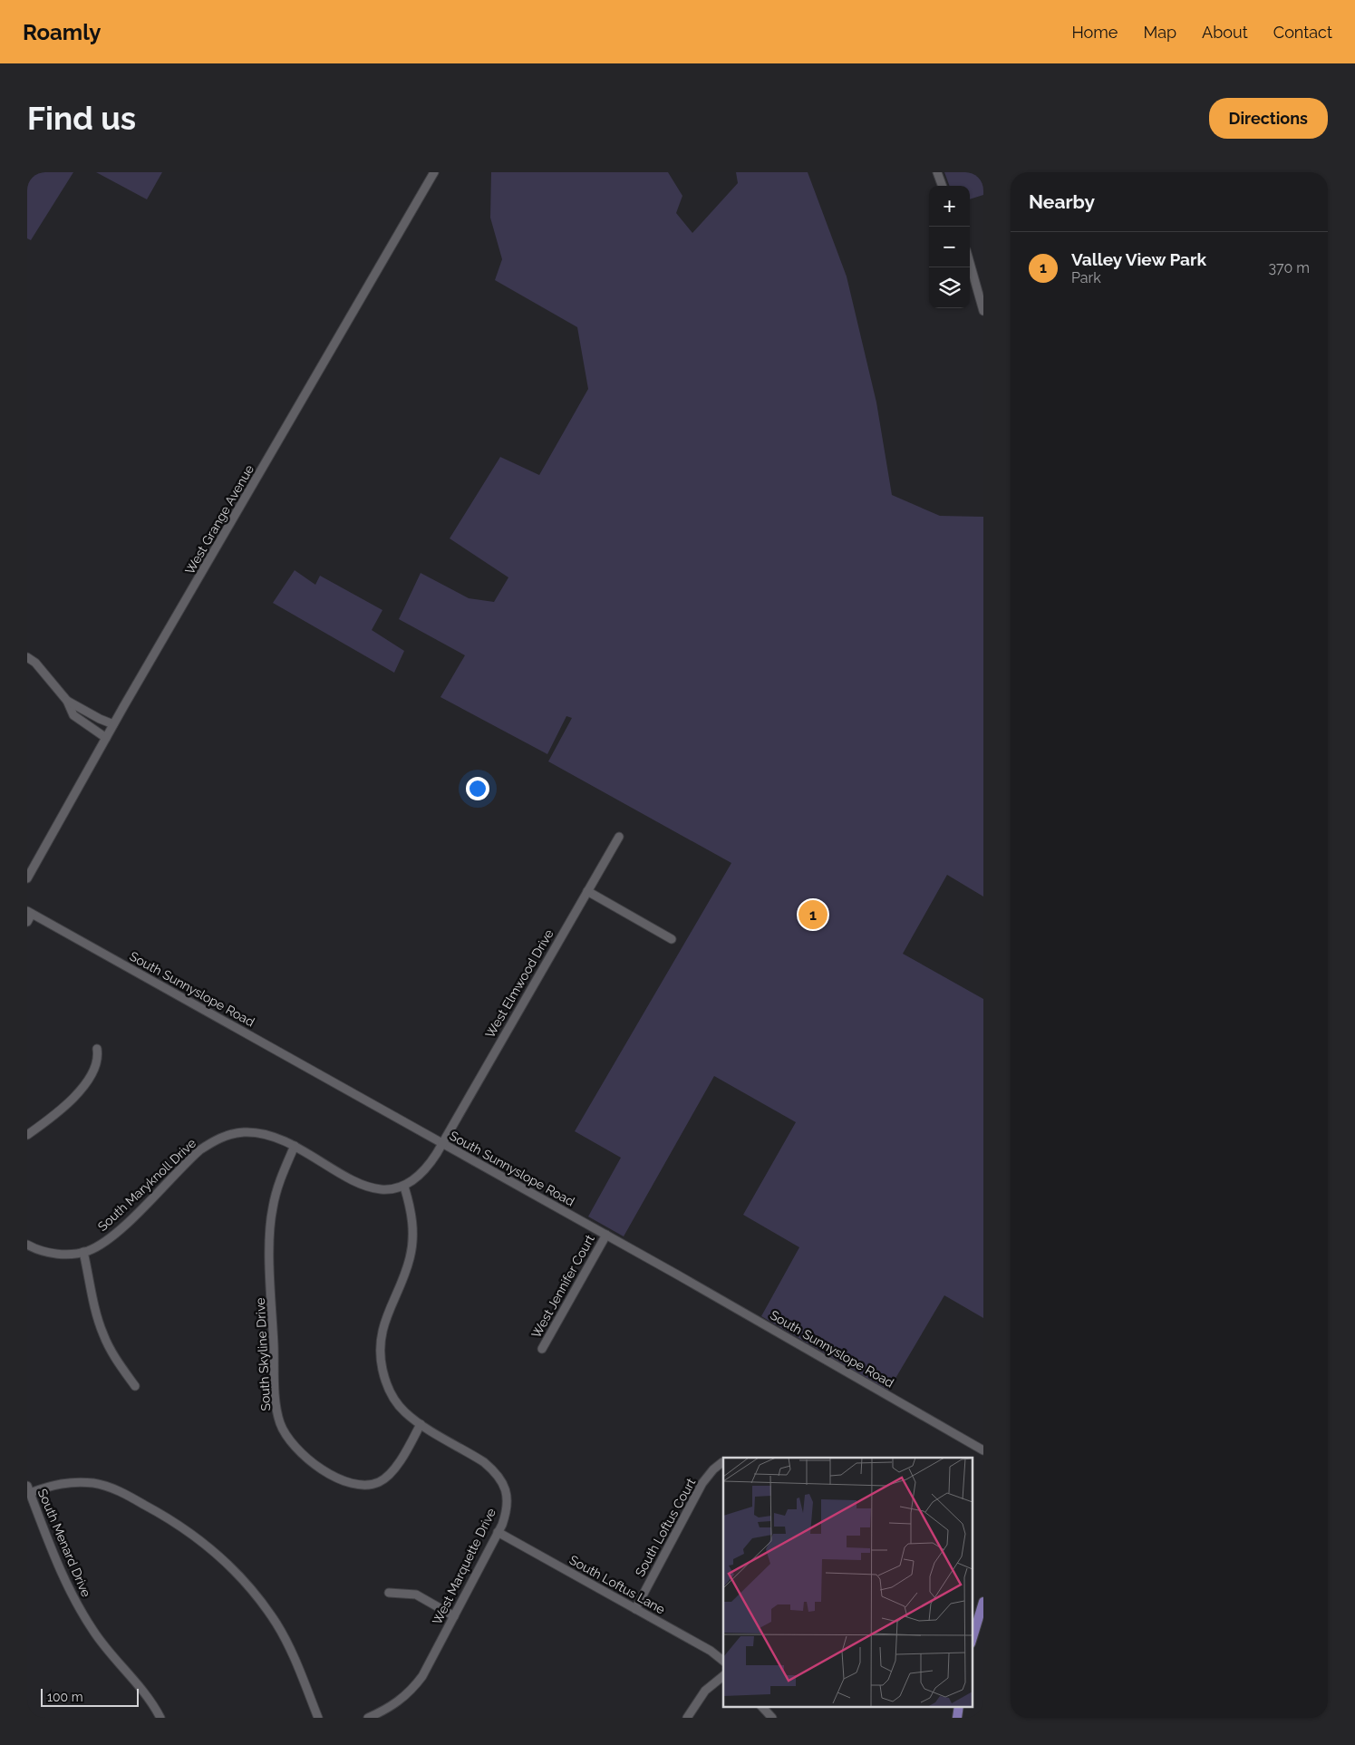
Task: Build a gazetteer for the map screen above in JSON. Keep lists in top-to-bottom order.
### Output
{
  "streets": {
    "street": [
      "West Grange Avenue",
      "West Elmwood Drive",
      "South Sunnyslope Road",
      "South Maryknoll Drive",
      "West Jennifer Court",
      "South Skyline Drive",
      "South Loftus Court",
      "South Menard Drive",
      "West Marquette Drive",
      "South Loftus Lane"
    ]
  },
  "crossings": [
    ["West Elmwood Drive", "South Sunnyslope Road"],
    ["South Sunnyslope Road", "West Jennifer Court"],
    ["South Maryknoll Drive", "South Skyline Drive"],
    ["South Maryknoll Drive", "West Marquette Drive"],
    ["South Skyline Drive", "West Marquette Drive"],
    ["South Loftus Court", "South Loftus Lane"],
    ["West Marquette Drive", "South Loftus Lane"]
  ],
  "scale_bar": "100 m",
  "page": {
    "header": "Roamly",
    "nav": [
      "Home",
      "Map",
      "About",
      "Contact"
    ],
    "buttons": "Directions",
    "title": "Find us",
    "heading": "Nearby",
    "map_buttons": ["+", "−"],
    "list": [
      {
        "mark": "1",
        "name": "Valley View Park",
        "note": "Park",
        "value": "370 m"
      }
    ],
    "pins": "1",
    "scale": "100 m"
  }
}
